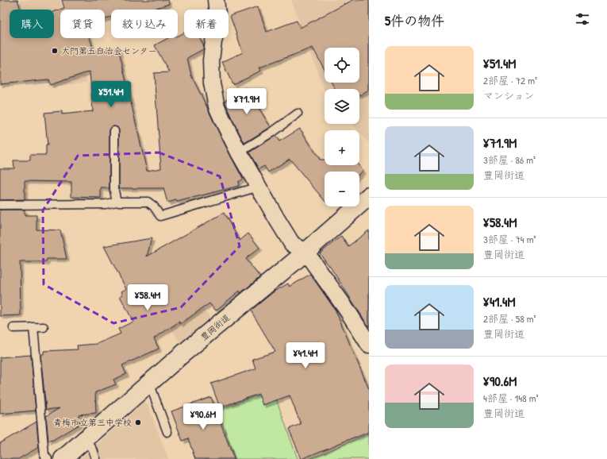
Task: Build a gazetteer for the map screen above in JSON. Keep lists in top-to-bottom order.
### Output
{
  "streets": {
    "main road": ["豊岡街道"]
  },
  "places": ["大門第五自治会センター", "青梅市立第三中学校"],
  "page": {
    "heading": "5件の物件",
    "chip": [
      "購入",
      "賃貸",
      "絞り込み",
      "新着"
    ],
    "list": [
      {
        "name": "¥51.4M",
        "note": "2部屋 · 72 m² · マンション"
      },
      {
        "name": "¥71.9M",
        "note": "3部屋 · 86 m² · 豊岡街道"
      },
      {
        "name": "¥58.4M",
        "note": "3部屋 · 74 m² · 豊岡街道"
      },
      {
        "name": "¥41.4M",
        "note": "2部屋 · 58 m² · 豊岡街道"
      },
      {
        "name": "¥90.6M",
        "note": "4部屋 · 148 m² · 豊岡街道"
      }
    ],
    "map_buttons": ["+", "−"],
    "price": [
      "¥51.4M",
      "¥71.9M",
      "¥58.4M",
      "¥41.4M",
      "¥90.6M"
    ]
  }
}
